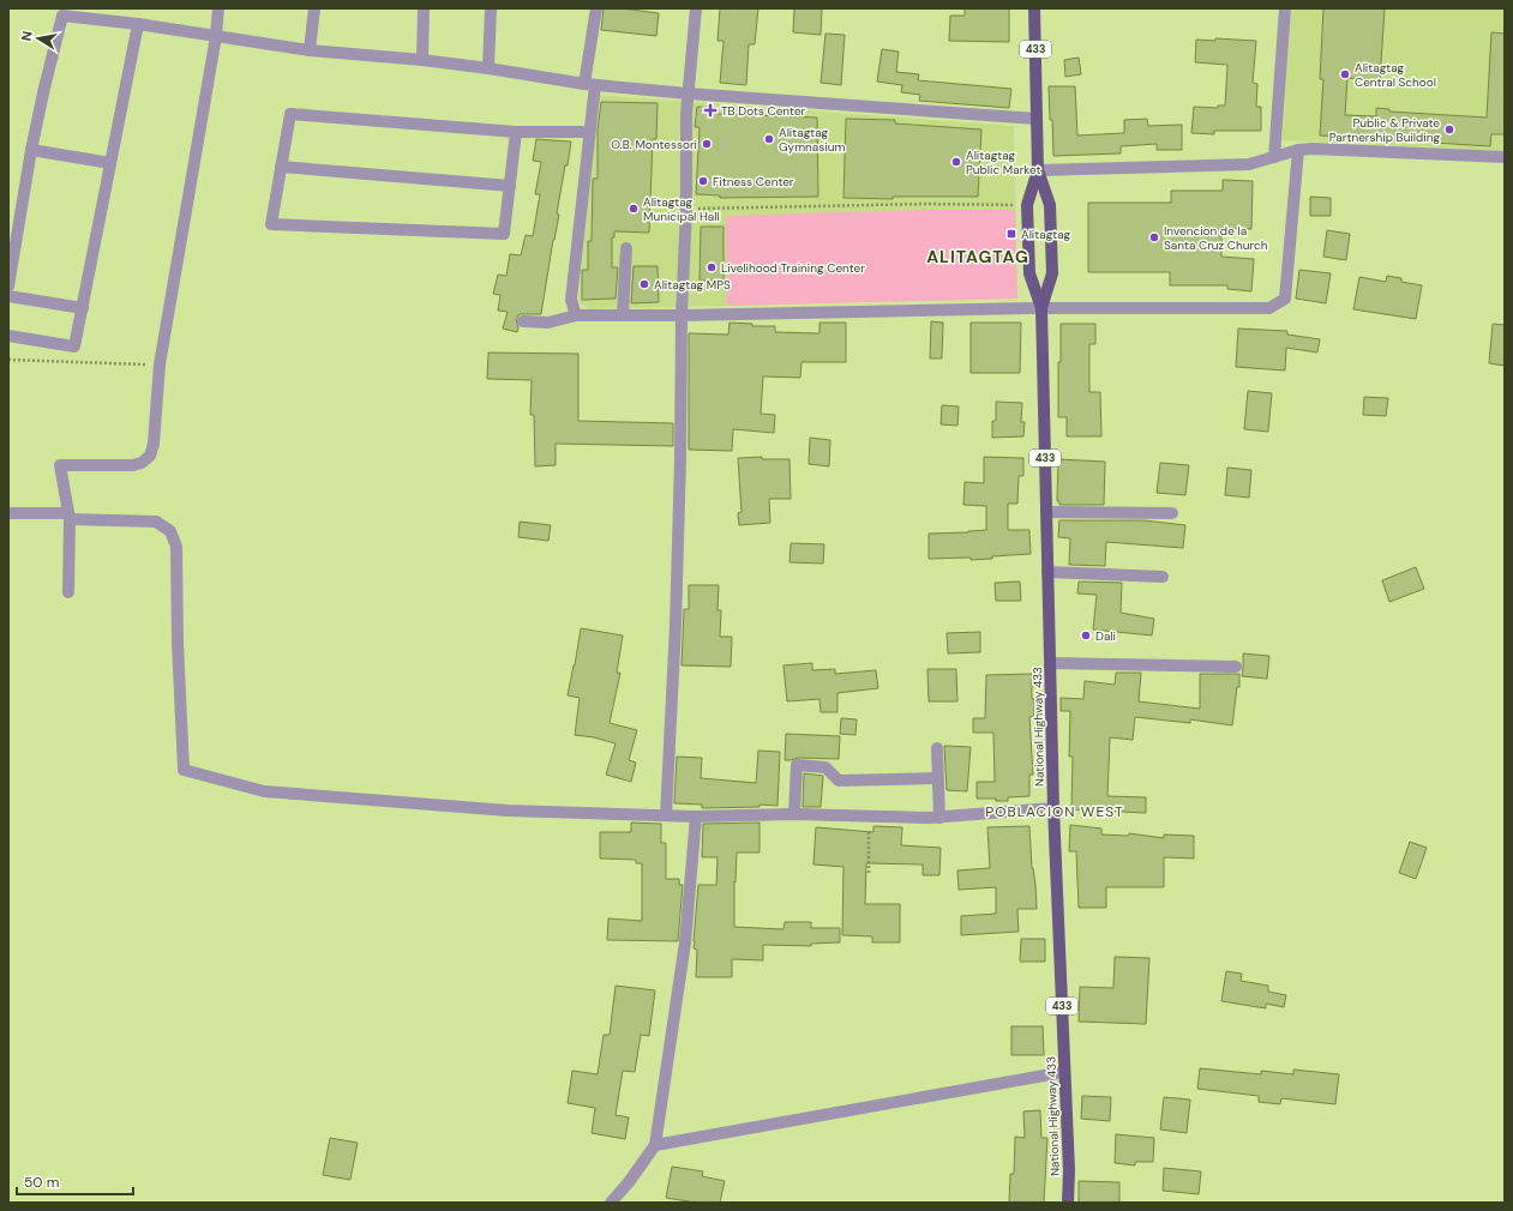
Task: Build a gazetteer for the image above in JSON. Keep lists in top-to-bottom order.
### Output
{
  "streets": {
    "main road": ["433", "National Highway 433"]
  },
  "districts": ["ALITAGTAG", "POBLACION WEST"],
  "places": {
    "other": [
      "Alitagtag Central School",
      "Public & Private Partnership Building",
      "Alitagtag Gymnasium",
      "O.B. Montessori",
      "Alitagtag Public Market",
      "Fitness Center",
      "Alitagtag Municipal Hall",
      "Invencion de la Santa Cruz Church",
      "Livelihood Training Center",
      "Alitagtag MPS",
      "Dali"
    ],
    "health": ["TB Dots Center"],
    "transit": ["Alitagtag"]
  },
  "scale_bar": "50 m",
  "north": "left"
}
